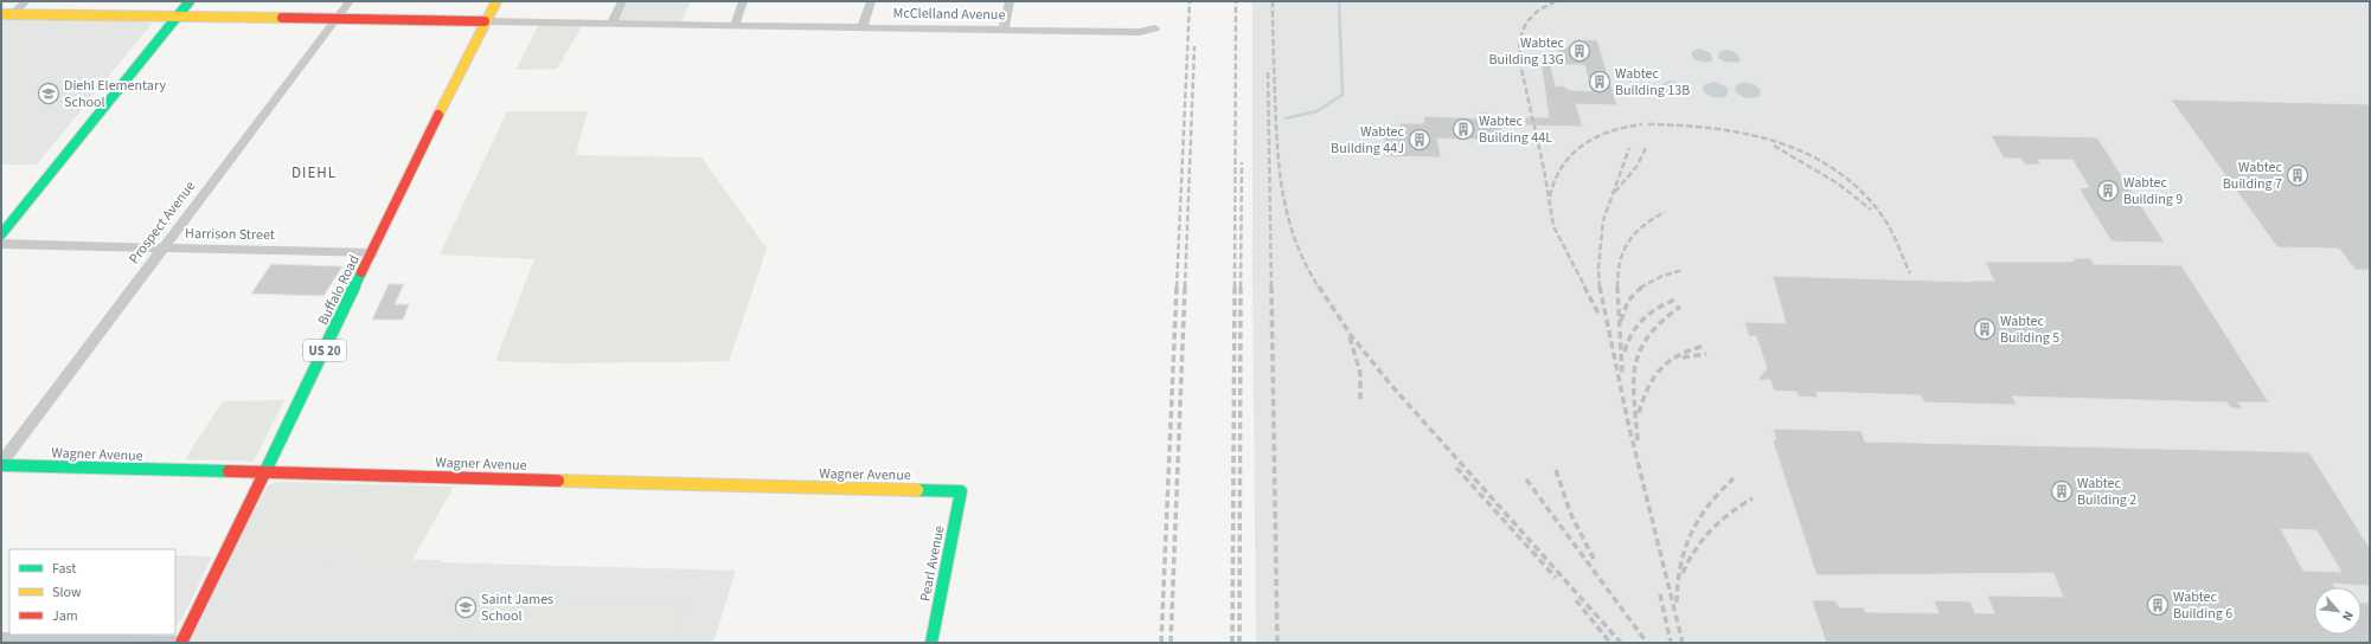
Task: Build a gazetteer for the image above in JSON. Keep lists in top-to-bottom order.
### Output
{
  "streets": {
    "street": [
      "McClelland Avenue",
      "Prospect Avenue",
      "Harrison Street",
      "Buffalo Road",
      "US 20",
      "Wagner Avenue",
      "Pearl Avenue"
    ]
  },
  "crossings": [
    ["McClelland Avenue", "Prospect Avenue"],
    ["McClelland Avenue", "Buffalo Road"],
    ["Prospect Avenue", "Harrison Street"],
    ["Prospect Avenue", "Wagner Avenue"],
    ["Harrison Street", "Buffalo Road"],
    ["Buffalo Road", "Wagner Avenue"],
    ["Wagner Avenue", "Pearl Avenue"]
  ],
  "districts": ["DIEHL"],
  "places": {
    "building": [
      "Wabtec Building 13G",
      "Wabtec Building 13B",
      "Wabtec Building 44L",
      "Wabtec Building 44J",
      "Wabtec Building 7",
      "Wabtec Building 9",
      "Wabtec Building 5",
      "Wabtec Building 2",
      "Wabtec Building 6"
    ],
    "school or university": ["Diehl Elementary School", "Saint James School"]
  },
  "legend": ["Fast", "Slow", "Jam"],
  "north": "bottom right"
}
